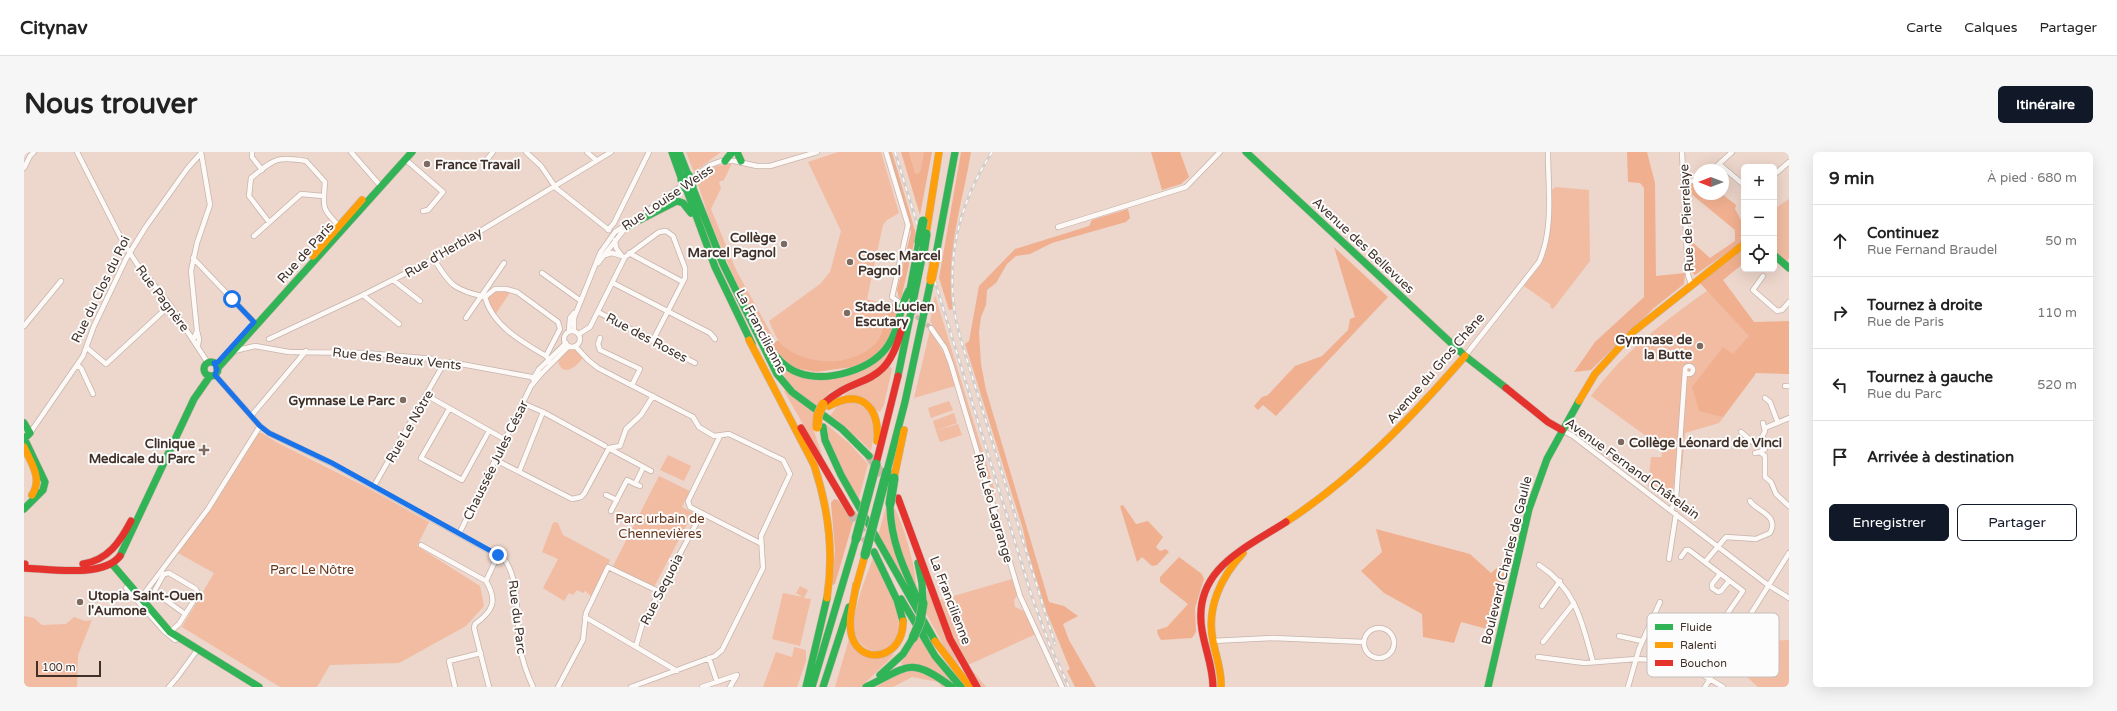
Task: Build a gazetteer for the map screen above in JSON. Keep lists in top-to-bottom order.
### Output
{
  "streets": {
    "main road": [
      "Avenue des Bellevues",
      "Rue de Paris",
      "La Francilienne",
      "Avenue du Gros Chêne",
      "Avenue Fernand Châtelain",
      "Boulevard Charles de Gaulle"
    ],
    "street": [
      "Rue Louise Weiss",
      "Rue de Pierrelaye",
      "Rue d'Herblay",
      "Rue du Clos du Roi",
      "Rue Pagnère",
      "Rue des Roses",
      "Rue des Beaux Vents",
      "Rue Le Nôtre",
      "Chaussée Jules César",
      "Rue Léo Lagrange",
      "Rue Sequoia",
      "Rue du Parc"
    ]
  },
  "crossings": [
    ["Rue de Pierrelaye", "Boulevard Charles de Gaulle"],
    ["Avenue des Bellevues", "Avenue du Gros Chêne"],
    ["Avenue des Bellevues", "Avenue Fernand Châtelain"],
    ["Rue de Paris", "Rue des Beaux Vents"],
    ["Rue de Paris", "Rue du Parc"],
    ["Rue du Clos du Roi", "Rue Pagnère"],
    ["Rue Pagnère", "Rue du Parc"],
    ["Rue des Beaux Vents", "Rue Le Nôtre"],
    ["Rue des Beaux Vents", "Chaussée Jules César"],
    ["Avenue du Gros Chêne", "Avenue Fernand Châtelain"],
    ["Rue Le Nôtre", "Rue du Parc"],
    ["Chaussée Jules César", "Rue du Parc"],
    ["Avenue Fernand Châtelain", "Boulevard Charles de Gaulle"]
  ],
  "parks": ["Parc urbain de Chennevières", "Parc Le Nôtre"],
  "places": {
    "other": [
      "France Travail",
      "Collège Marcel Pagnol",
      "Cosec Marcel Pagnol",
      "Stade Lucien Escutary",
      "Gymnase de la Butte",
      "Gymnase Le Parc",
      "Collège Léonard de Vinci",
      "Utopia Saint-Ouen l'Aumone"
    ],
    "health": ["Clinique Medicale du Parc"]
  },
  "legend": ["Fluide", "Ralenti", "Bouchon"],
  "scale_bar": "100 m",
  "north": "left",
  "page": {
    "header": "Citynav",
    "nav": ["Carte", "Calques", "Partager"],
    "buttons": [
      "Itinéraire",
      ["Enregistrer", "Partager"]
    ],
    "title": "Nous trouver",
    "heading": ["9 min", "À pied · 680 m"],
    "map_buttons": ["+", "−"],
    "list": [
      ["Continuez", "Rue Fernand Braudel", "50 m"],
      ["Tournez à droite", "Rue de Paris", "110 m"],
      ["Tournez à gauche", "Rue du Parc", "520 m"],
      "Arrivée à destination"
    ],
    "scale": "100 m"
  }
}
